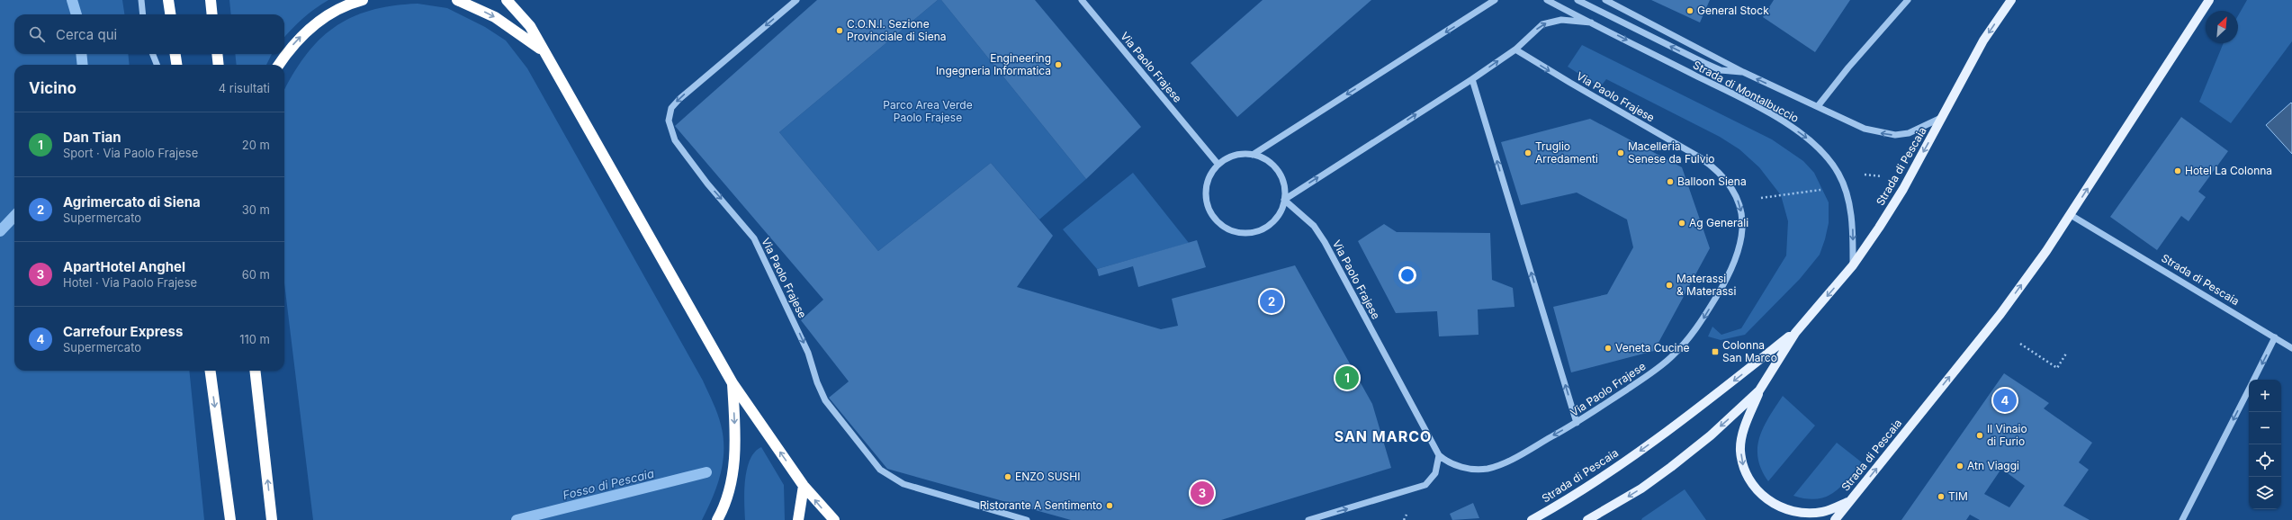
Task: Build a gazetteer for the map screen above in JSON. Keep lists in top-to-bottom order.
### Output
{
  "streets": {
    "main road": ["Strada di Pescaia"],
    "street": ["Via Paolo Frajese", "Strada di Montalbuccio"]
  },
  "crossings": [
    ["Strada di Montalbuccio", "Strada di Pescaia"]
  ],
  "districts": ["SAN MARCO"],
  "water": ["Fosso di Pescaia"],
  "parks": ["Parco Area Verde Paolo Frajese"],
  "places": {
    "other": [
      "General Stock",
      "C.O.N.I. Sezione Provinciale di Siena",
      "Engineering Ingegneria Informatica",
      "Truglio Arredamenti",
      "Macelleria Senese da Fulvio",
      "Hotel La Colonna",
      "Balloon Siena",
      "Ag Generali",
      "Materassi & Materassi",
      "Veneta Cucine",
      "Il Vinaio di Furio",
      "Atn Viaggi",
      "ENZO SUSHI",
      "TIM",
      "Ristorante A Sentimento"
    ],
    "transit": ["Colonna San Marco"]
  },
  "north": "top right",
  "page": {
    "search": "Cerca qui",
    "heading": ["Vicino", "4 risultati"],
    "list": [
      {
        "mark": "1",
        "name": "Dan Tian",
        "note": "Sport · Via Paolo Frajese",
        "value": "20 m"
      },
      {
        "mark": "2",
        "name": "Agrimercato di Siena",
        "note": "Supermercato",
        "value": "30 m"
      },
      {
        "mark": "3",
        "name": "ApartHotel Anghel",
        "note": "Hotel · Via Paolo Frajese",
        "value": "60 m"
      },
      {
        "mark": "4",
        "name": "Carrefour Express",
        "note": "Supermercato",
        "value": "110 m"
      }
    ],
    "pins": [
      "2",
      "1",
      "4",
      "3"
    ],
    "map_buttons": ["+", "−"]
  }
}
